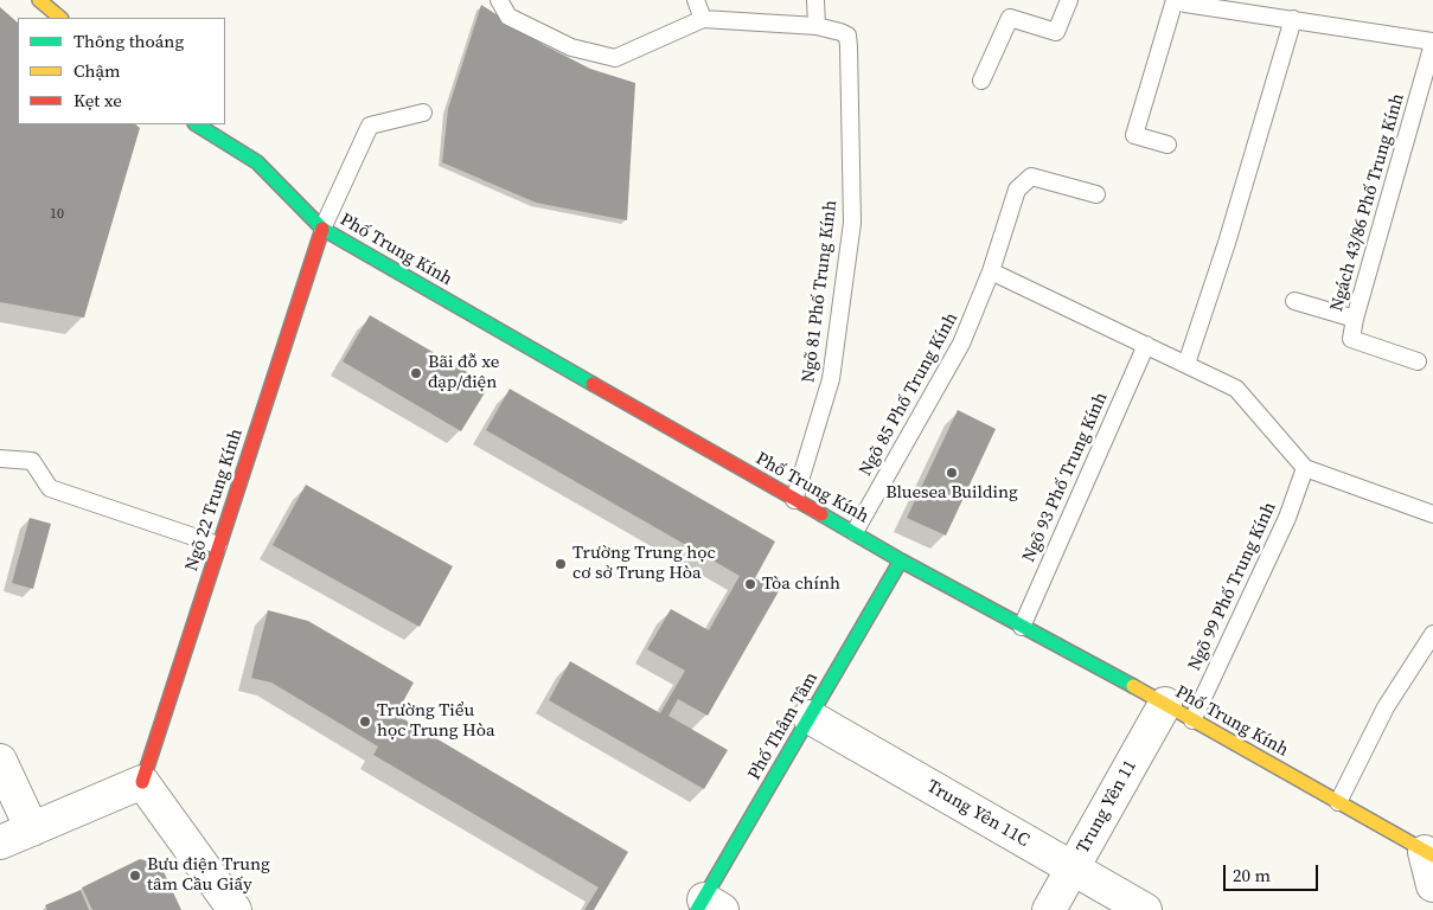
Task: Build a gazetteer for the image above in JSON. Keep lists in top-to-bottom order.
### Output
{
  "streets": {
    "main road": ["Phố Trung Kính", "Ngõ 22 Trung Kính", "Phố Thâm Tâm"],
    "street": ["Trung Yên 11", "Trung Yên 11C"],
    "lane": [
      "Ngách 43/86 Phố Trung Kính",
      "Ngõ 81 Phố Trung Kính",
      "Ngõ 85 Phố Trung Kính",
      "Ngõ 93 Phố Trung Kính",
      "Ngõ 99 Phố Trung Kính"
    ]
  },
  "crossings": [
    ["Phố Trung Kính", "Ngõ 81 Phố Trung Kính"],
    ["Phố Trung Kính", "Ngõ 85 Phố Trung Kính"],
    ["Phố Trung Kính", "Ngõ 93 Phố Trung Kính"],
    ["Phố Trung Kính", "Ngõ 22 Trung Kính"],
    ["Phố Trung Kính", "Ngõ 99 Phố Trung Kính"],
    ["Phố Trung Kính", "Phố Thâm Tâm"],
    ["Phố Trung Kính", "Trung Yên 11"],
    ["Ngõ 99 Phố Trung Kính", "Trung Yên 11"],
    ["Phố Thâm Tâm", "Trung Yên 11C"],
    ["Trung Yên 11", "Trung Yên 11C"]
  ],
  "places": [
    "Bãi đỗ xe đạp/điện",
    "Bluesea Building",
    "Trường Trung học cơ sở Trung Hòa",
    "Tòa chính",
    "Trường Tiểu học Trung Hòa",
    "Bưu điện Trung tâm Cầu Giấy"
  ],
  "house_numbers": ["10"],
  "legend": ["Thông thoáng", "Chậm", "Kẹt xe"],
  "scale_bar": "20 m"
}
